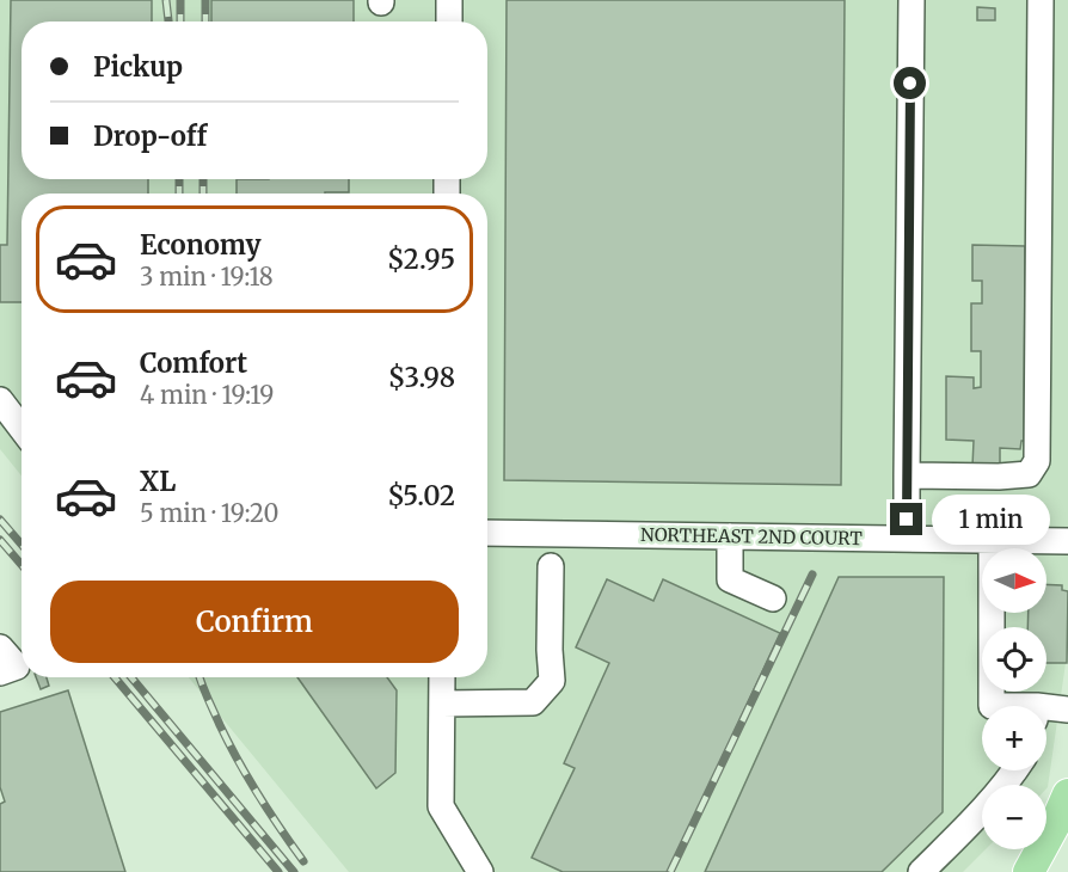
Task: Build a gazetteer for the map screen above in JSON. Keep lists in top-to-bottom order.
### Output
{
  "streets": {
    "street": ["NORTHEAST 2ND COURT"]
  },
  "north": "right",
  "page": {
    "banner": ["Pickup", "Drop-off"],
    "list": [
      {
        "name": "Economy",
        "note": "3 min · 19:18",
        "value": "$2.95"
      },
      {
        "name": "Comfort",
        "note": "4 min · 19:19",
        "value": "$3.98"
      },
      {
        "name": "XL",
        "note": "5 min · 19:20",
        "value": "$5.02"
      }
    ],
    "bubble": "1 min",
    "map_buttons": ["+", "−"],
    "buttons": "Confirm"
  }
}
